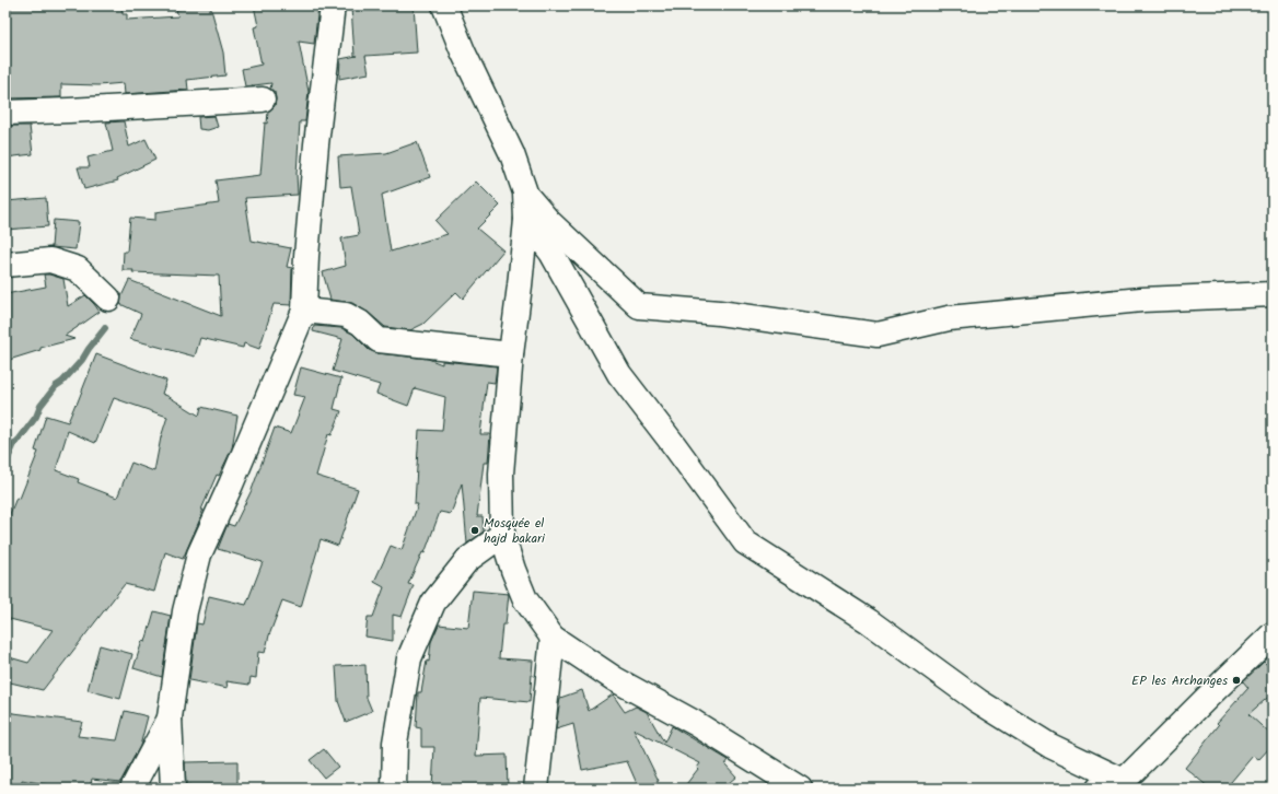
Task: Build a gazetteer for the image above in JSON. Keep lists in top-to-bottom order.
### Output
{
  "places": ["Mosquée el hajd bakari", "EP les Archanges"]
}
